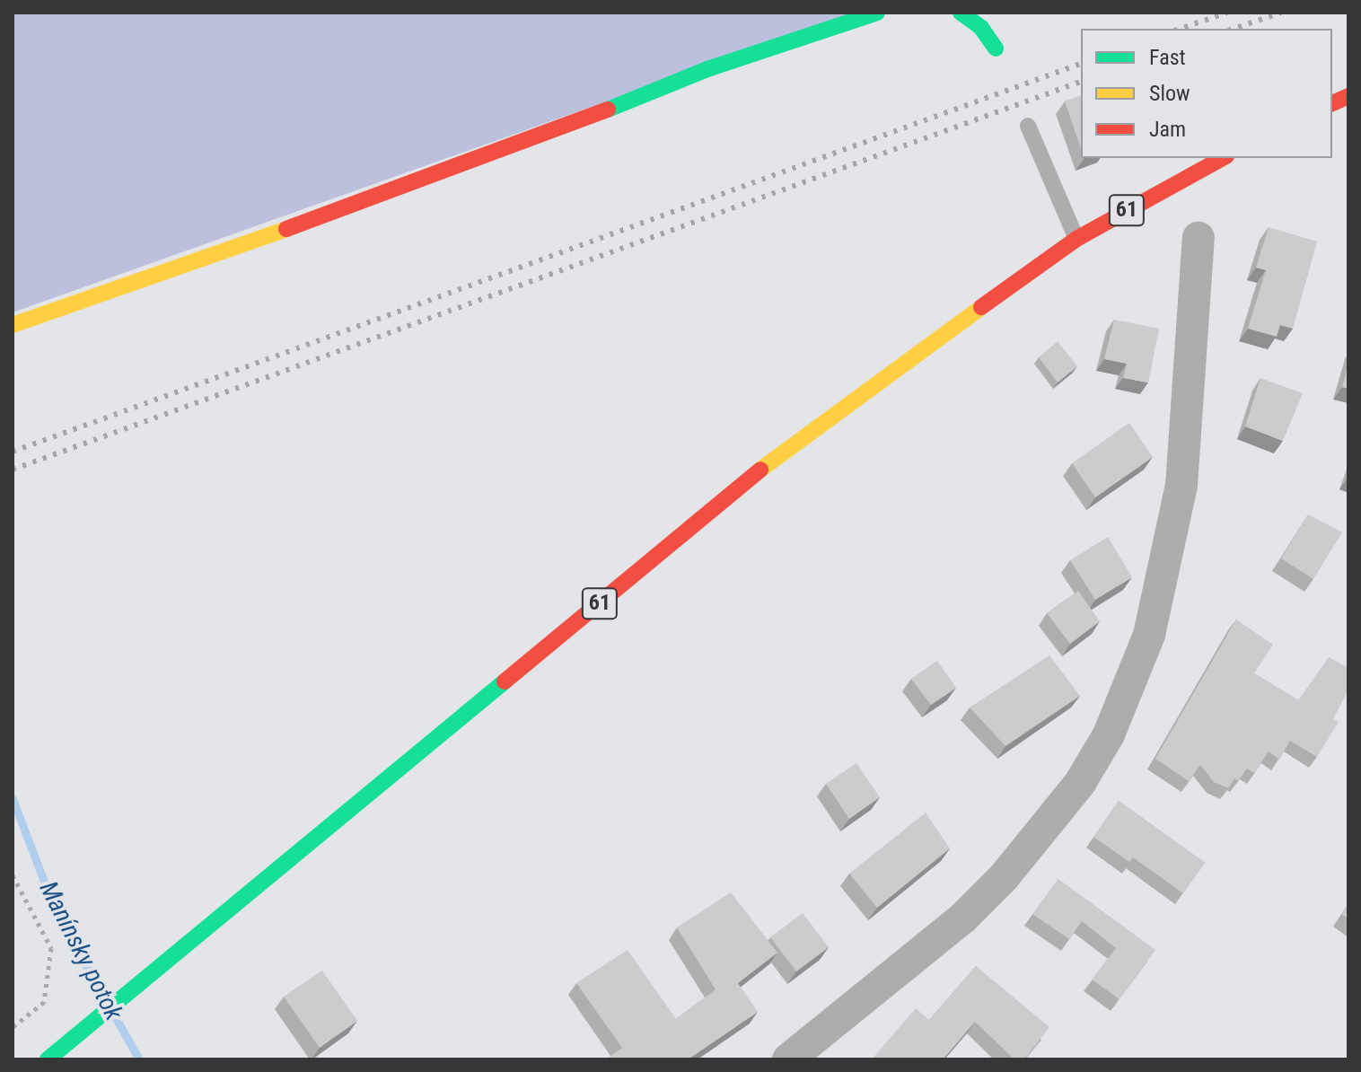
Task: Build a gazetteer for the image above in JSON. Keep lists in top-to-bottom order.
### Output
{
  "streets": {
    "main road": ["61"]
  },
  "water": ["Manínsky potok"],
  "legend": ["Fast", "Slow", "Jam"]
}
